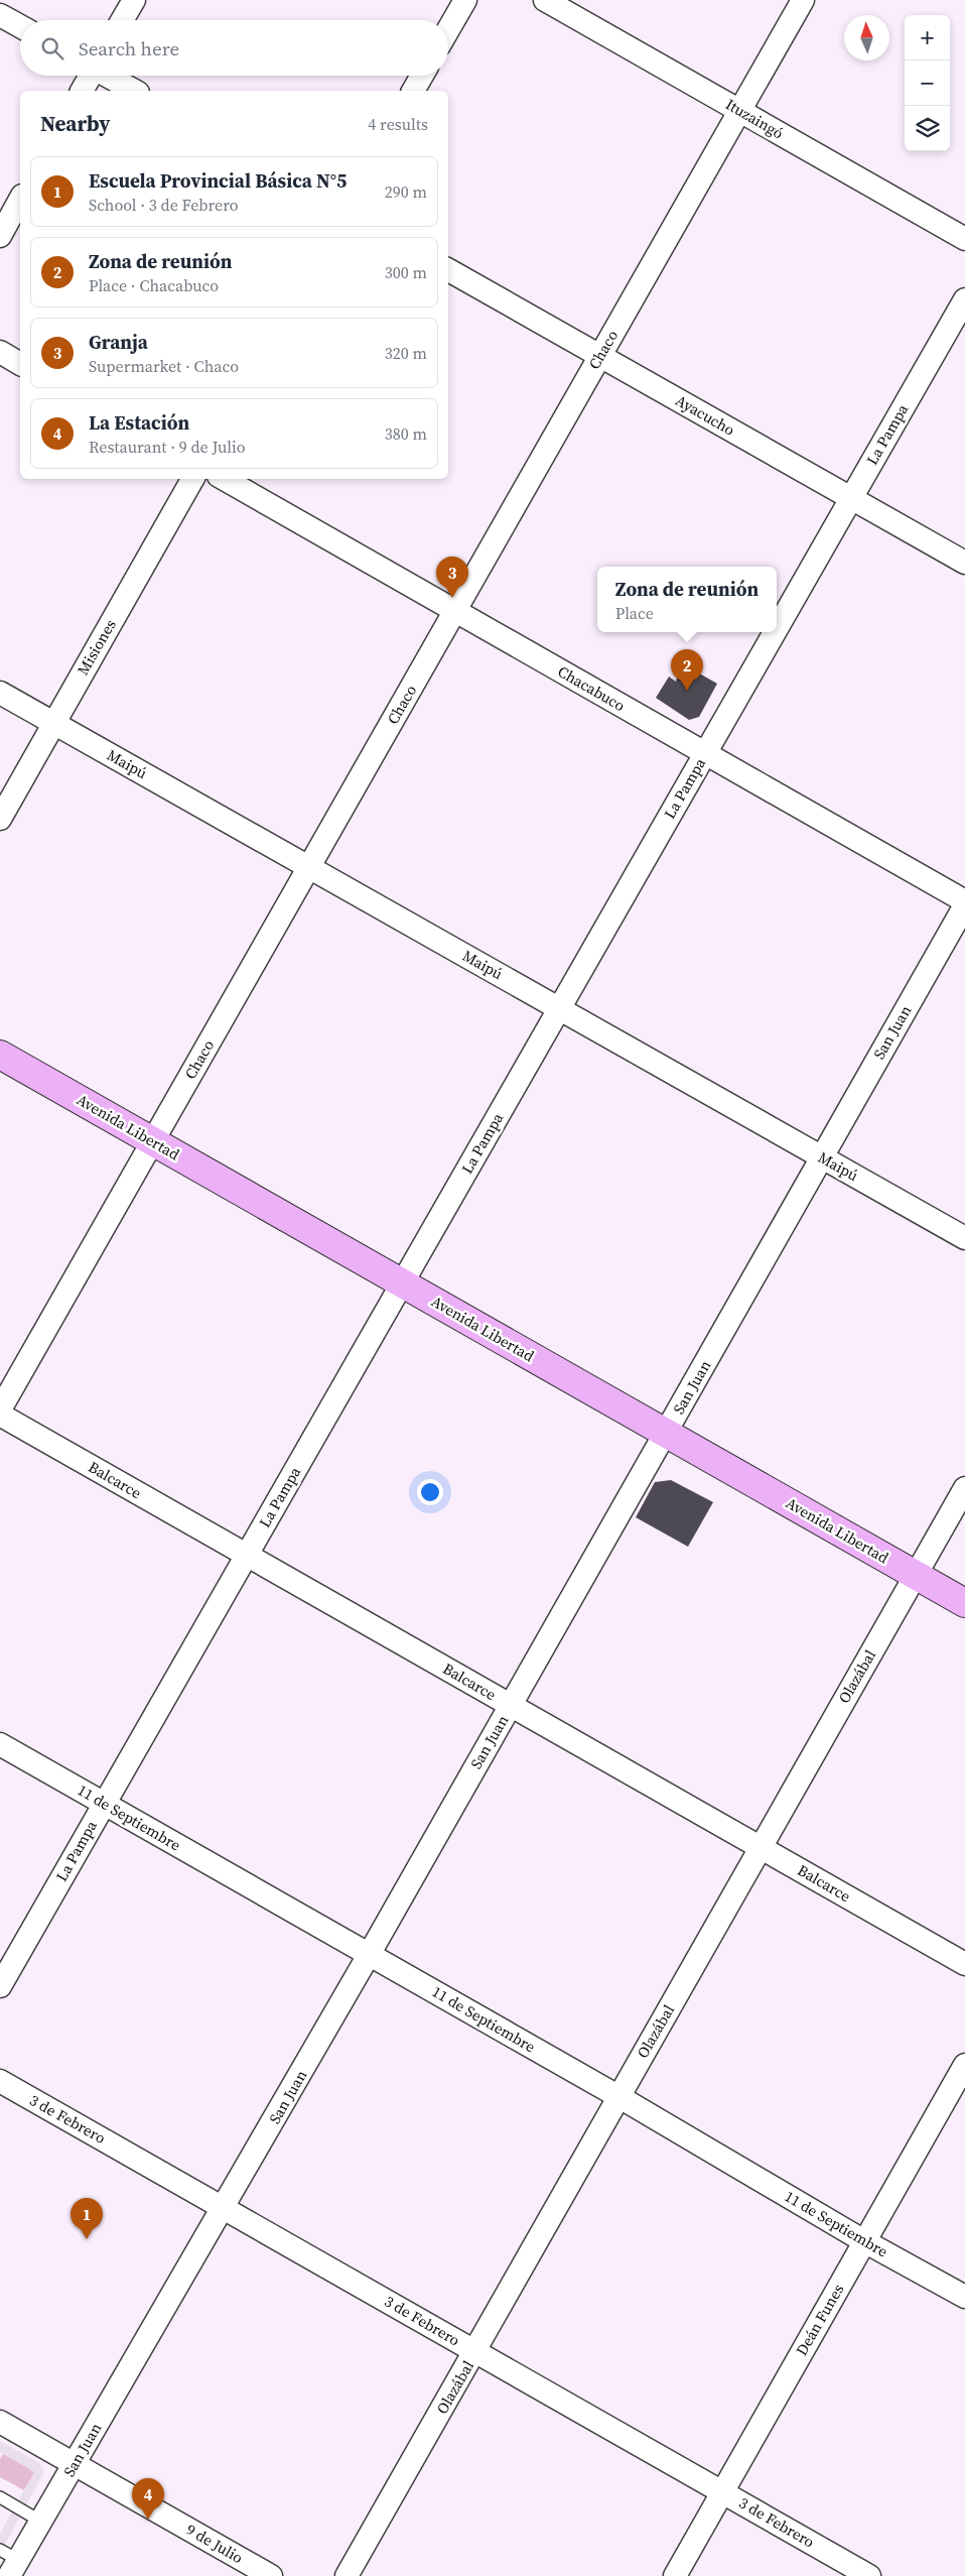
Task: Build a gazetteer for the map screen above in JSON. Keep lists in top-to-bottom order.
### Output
{
  "streets": {
    "main road": ["Avenida Libertad"],
    "street": [
      "Ituzaingó",
      "Chaco",
      "Ayacucho",
      "La Pampa",
      "Misiones",
      "Chacabuco",
      "Maipú",
      "San Juan",
      "Balcarce",
      "Olazábal",
      "11 de Septiembre",
      "3 de Febrero",
      "Deán Funes",
      "9 de Julio"
    ]
  },
  "crossings": [
    ["Ituzaingó", "Chaco"],
    ["Chaco", "Ayacucho"],
    ["Chaco", "Chacabuco"],
    ["Chaco", "Maipú"],
    ["Chaco", "Avenida Libertad"],
    ["Ayacucho", "La Pampa"],
    ["La Pampa", "Chacabuco"],
    ["La Pampa", "Maipú"],
    ["La Pampa", "Avenida Libertad"],
    ["La Pampa", "Balcarce"],
    ["La Pampa", "11 de Septiembre"],
    ["Misiones", "Maipú"],
    ["Chacabuco", "San Juan"],
    ["Maipú", "San Juan"],
    ["San Juan", "Avenida Libertad"],
    ["San Juan", "Balcarce"],
    ["San Juan", "11 de Septiembre"],
    ["San Juan", "3 de Febrero"],
    ["San Juan", "9 de Julio"],
    ["Avenida Libertad", "Olazábal"],
    ["Balcarce", "Olazábal"],
    ["Olazábal", "11 de Septiembre"],
    ["Olazábal", "3 de Febrero"],
    ["11 de Septiembre", "Deán Funes"],
    ["3 de Febrero", "Deán Funes"]
  ],
  "north": "top",
  "page": {
    "map_buttons": ["+", "−"],
    "search": "Search here",
    "heading": ["Nearby", "4 results"],
    "list": [
      {
        "mark": "1",
        "name": "Escuela Provincial Básica N°5",
        "note": "School · 3 de Febrero",
        "value": "290 m"
      },
      {
        "mark": "2",
        "name": "Zona de reunión",
        "note": "Place · Chacabuco",
        "value": "300 m"
      },
      {
        "mark": "3",
        "name": "Granja",
        "note": "Supermarket · Chaco",
        "value": "320 m"
      },
      {
        "mark": "4",
        "name": "La Estación",
        "note": "Restaurant · 9 de Julio",
        "value": "380 m"
      }
    ],
    "pins": [
      "3",
      "2",
      "1",
      "4"
    ],
    "popup": ["Zona de reunión", "Place"]
  }
}
